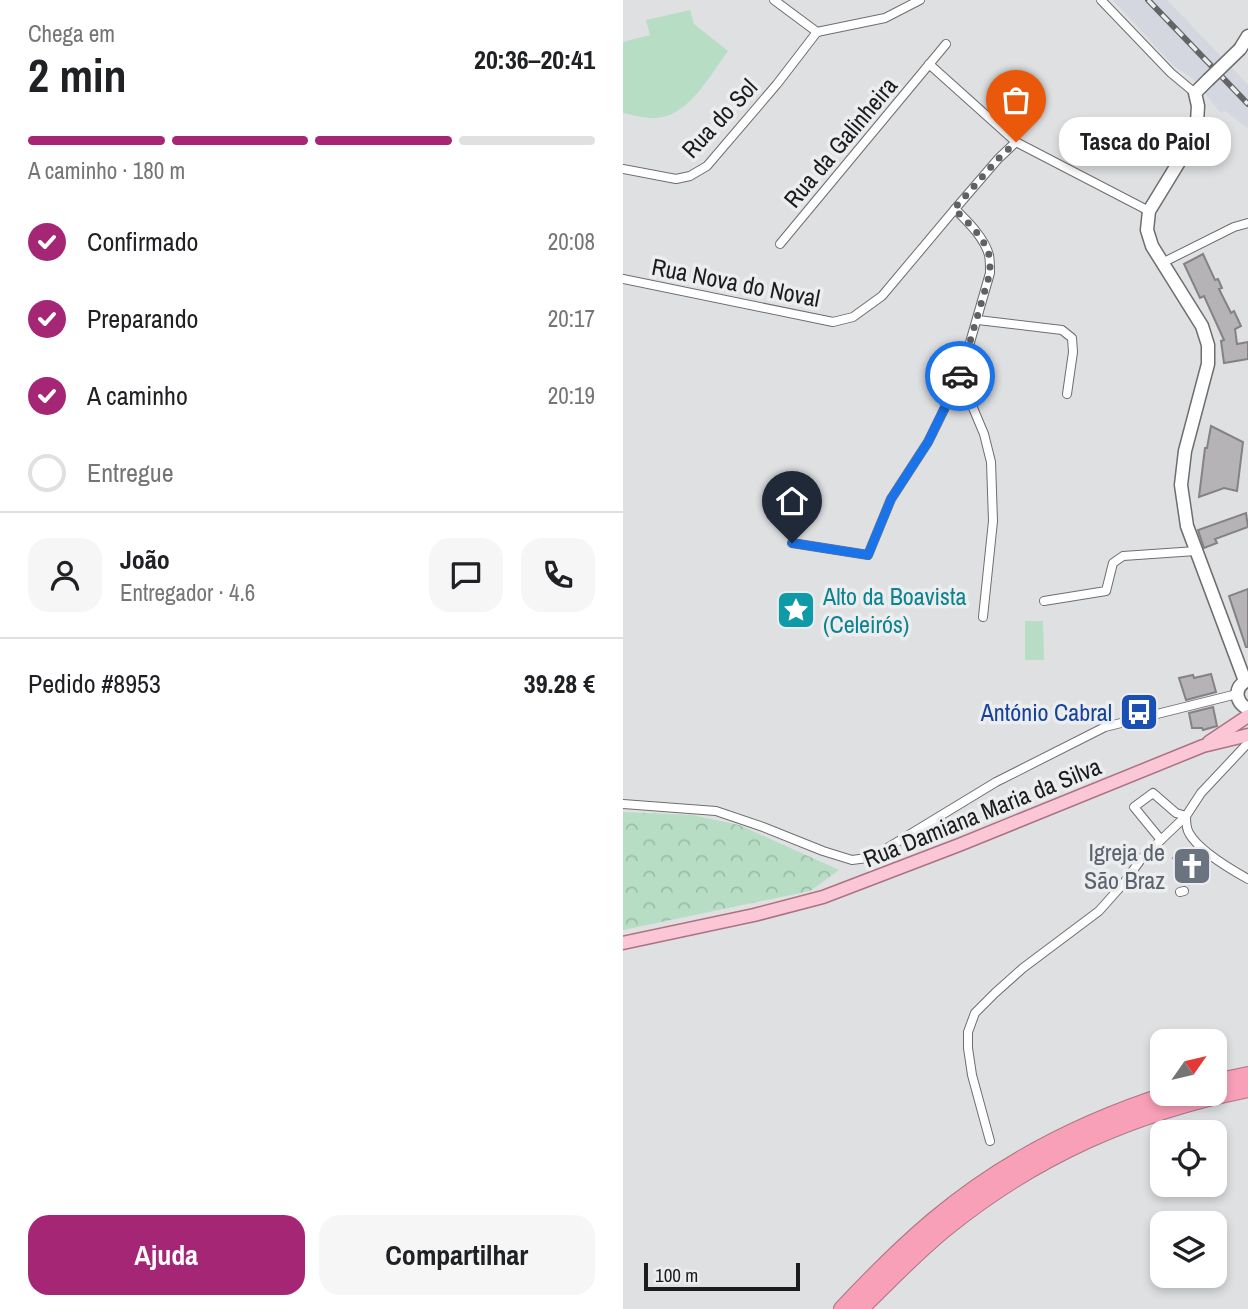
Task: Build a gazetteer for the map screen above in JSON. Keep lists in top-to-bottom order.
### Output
{
  "streets": {
    "main road": ["Rua Damiana Maria da Silva"],
    "street": ["Rua do Sol", "Rua da Galinheira", "Rua Nova do Noval"]
  },
  "crossings": [
    ["Rua da Galinheira", "Rua Nova do Noval"]
  ],
  "places": {
    "other": ["Tasca do Paiol"],
    "place": ["Alto da Boavista (Celeirós)"],
    "bus stop": ["António Cabral"],
    "church": ["Igreja de São Braz"]
  },
  "scale_bar": "100 m",
  "north": "top right",
  "page": {
    "heading": ["2 min", "Chega em", "20:36–20:41"],
    "panel": [
      "João",
      "Entregador · 4.6",
      "Pedido #8953",
      "39.28 €"
    ],
    "bubble": "Tasca do Paiol",
    "bar": "A caminho · 180 m",
    "list": [
      ["Confirmado", "20:08"],
      ["Preparando", "20:17"],
      ["A caminho", "20:19"],
      "Entregue"
    ],
    "buttons": ["Ajuda", "Compartilhar"],
    "scale": "100 m"
  }
}
